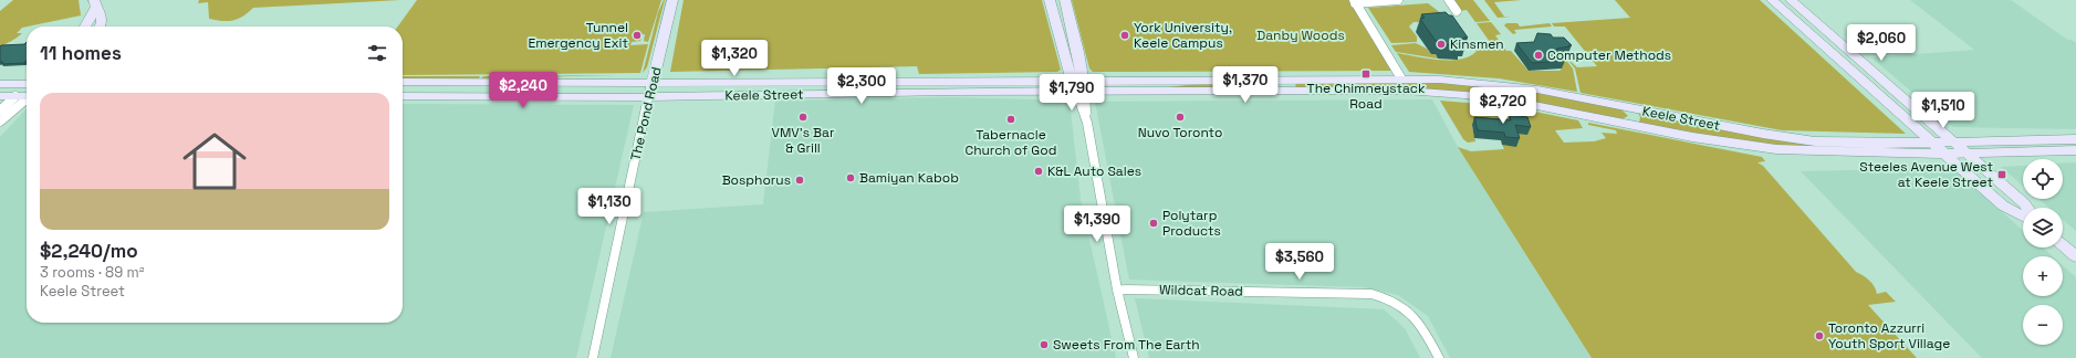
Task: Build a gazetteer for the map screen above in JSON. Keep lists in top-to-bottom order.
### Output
{
  "streets": {
    "main road": ["Keele Street", "The Pond Road"],
    "street": ["Wildcat Road"]
  },
  "crossings": [
    ["Keele Street", "The Pond Road"]
  ],
  "parks": ["Danby Woods"],
  "places": {
    "other": [
      "Tunnel Emergency Exit",
      "York University, Keele Campus",
      "Kinsmen",
      "Computer Methods",
      "VMV's Bar & Grill",
      "Nuvo Toronto",
      "Tabernacle Church of God",
      "K&L Auto Sales",
      "Bamiyan Kabob",
      "Bosphorus",
      "Polytarp Products",
      "Toronto Azzurri Youth Sport Village",
      "Sweets From The Earth"
    ],
    "transit": ["The Chimneystack Road", "Steeles Avenue West at Keele Street"]
  },
  "page": {
    "price": [
      "$2,060",
      "$1,320",
      "$1,370",
      "$2,300",
      "$2,240",
      "$1,790",
      "$2,720",
      "$1,510",
      "$1,130",
      "$1,390",
      "$3,560"
    ],
    "heading": "11 homes",
    "list": [
      {
        "name": "$2,240/mo",
        "note": "3 rooms · 89 m² · Keele Street"
      }
    ],
    "map_buttons": ["+", "−"]
  }
}
